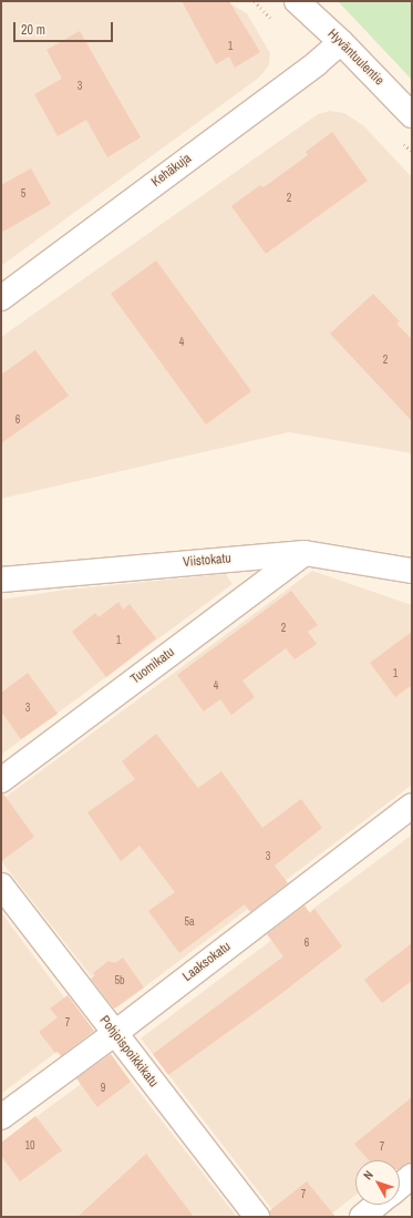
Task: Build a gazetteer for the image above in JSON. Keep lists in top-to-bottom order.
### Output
{
  "streets": {
    "street": [
      "Hyväntuulentie",
      "Kehäkuja",
      "Viistokatu",
      "Tuomikatu",
      "Laaksokatu",
      "Pohjoispoikkikatu"
    ]
  },
  "crossings": [
    ["Hyväntuulentie", "Kehäkuja"],
    ["Viistokatu", "Tuomikatu"],
    ["Laaksokatu", "Pohjoispoikkikatu"]
  ],
  "house_numbers": [
    "1",
    "3",
    "5",
    "2",
    "4",
    "2",
    "6",
    "2",
    "1",
    "1",
    "4",
    "3",
    "3",
    "5a",
    "6",
    "5b",
    "7",
    "9",
    "10",
    "7",
    "7"
  ],
  "scale_bar": "20 m",
  "north": "top left"
}
